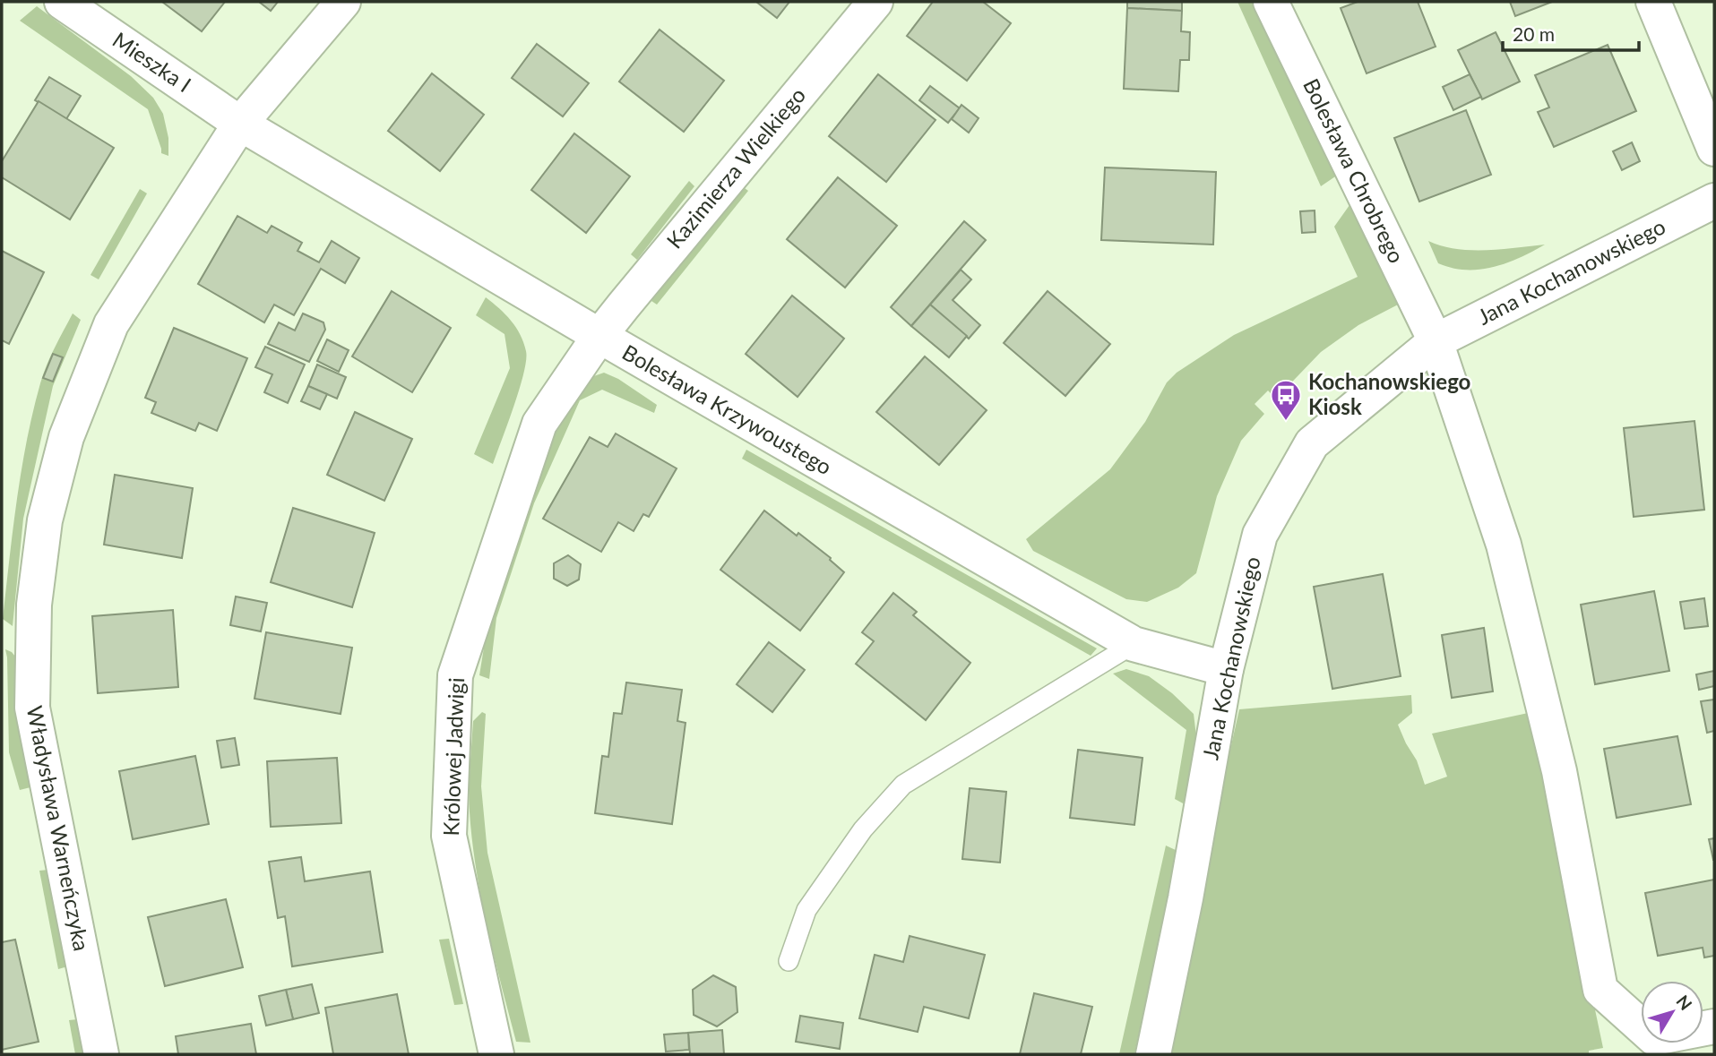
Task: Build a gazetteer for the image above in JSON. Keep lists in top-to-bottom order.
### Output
{
  "streets": {
    "street": [
      "Mieszka I",
      "Kazimierza Wielkiego",
      "Bolesława Chrobrego",
      "Jana Kochanowskiego",
      "Bolesława Krzywoustego",
      "Królowej Jadwigi",
      "Władysława Warneńczyka"
    ]
  },
  "crossings": [
    ["Mieszka I", "Bolesława Krzywoustego"],
    ["Mieszka I", "Władysława Warneńczyka"],
    ["Kazimierza Wielkiego", "Bolesława Krzywoustego"],
    ["Kazimierza Wielkiego", "Królowej Jadwigi"],
    ["Bolesława Chrobrego", "Jana Kochanowskiego"],
    ["Jana Kochanowskiego", "Bolesława Krzywoustego"],
    ["Bolesława Krzywoustego", "Królowej Jadwigi"],
    ["Bolesława Krzywoustego", "Władysława Warneńczyka"]
  ],
  "places": {
    "bus stop": ["Kochanowskiego Kiosk"]
  },
  "scale_bar": "20 m",
  "north": "top right"
}
